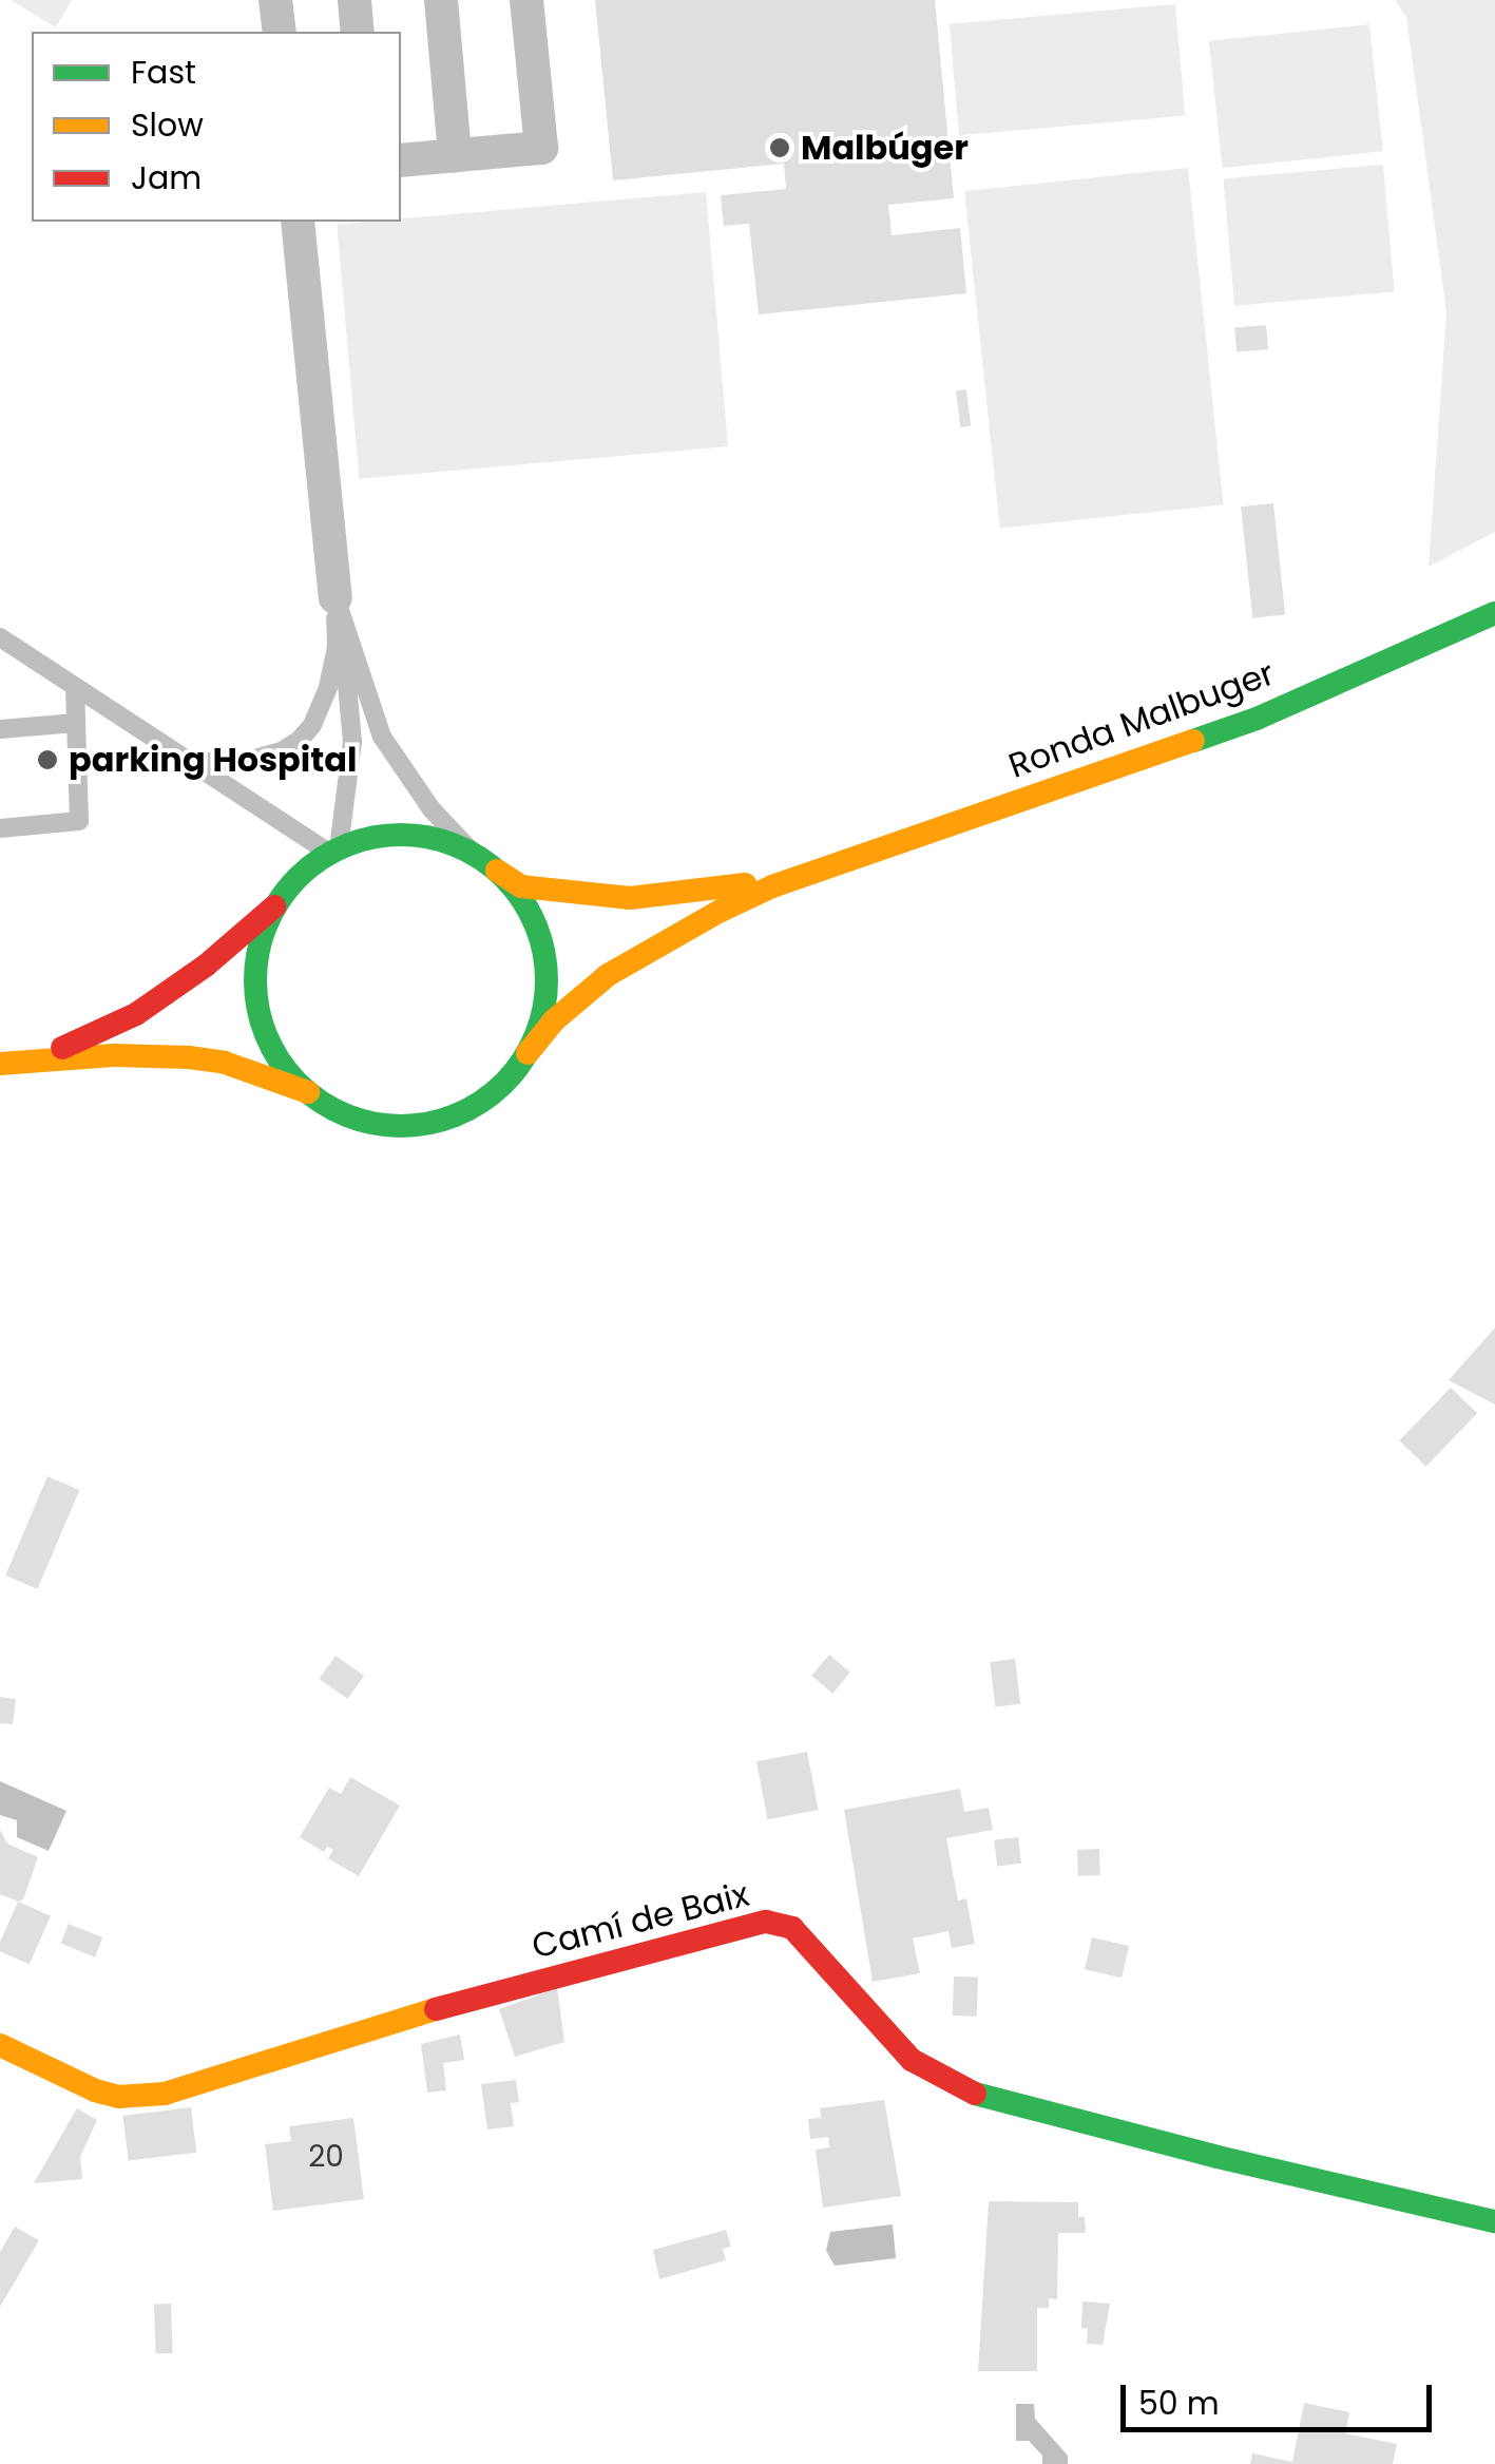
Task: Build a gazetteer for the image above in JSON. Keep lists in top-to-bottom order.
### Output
{
  "streets": {
    "street": ["Ronda Malbuger", "Camí de Baix"]
  },
  "places": ["Malbúger", "parking Hospital"],
  "house_numbers": ["20"],
  "legend": ["Fast", "Slow", "Jam"],
  "scale_bar": "50 m"
}
